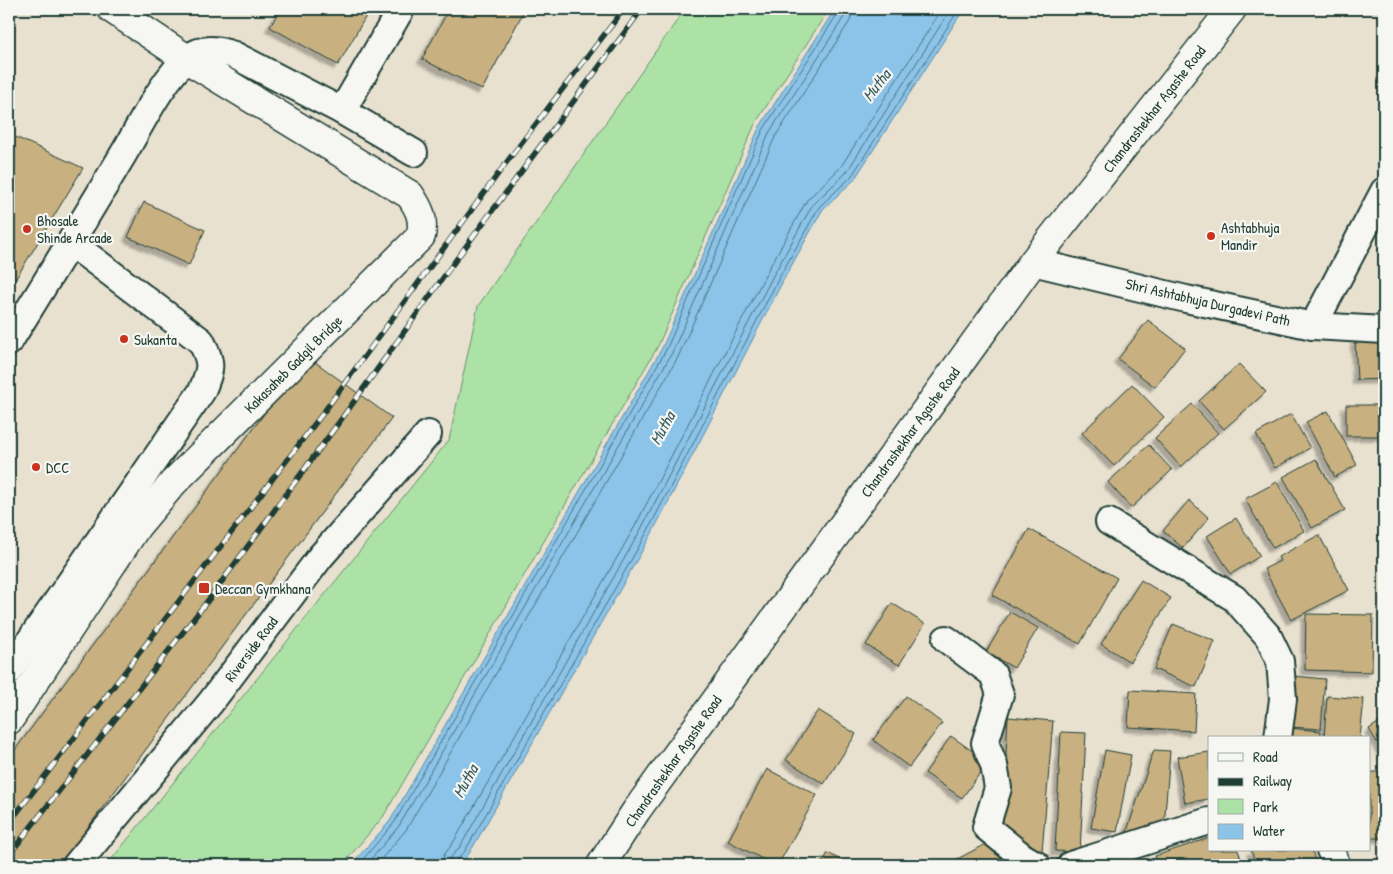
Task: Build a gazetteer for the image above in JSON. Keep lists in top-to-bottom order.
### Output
{
  "streets": {
    "street": [
      "Chandrashekhar Agashe Road",
      "Shri Ashtabhuja Durgadevi Path",
      "Kakasaheb Gadgil Bridge",
      "Riverside Road"
    ]
  },
  "crossings": [
    ["Chandrashekhar Agashe Road", "Shri Ashtabhuja Durgadevi Path"]
  ],
  "water": ["Mutha"],
  "places": {
    "other": [
      "Bhosale Shinde Arcade",
      "Ashtabhuja Mandir",
      "Sukanta",
      "DCC"
    ],
    "transit": ["Deccan Gymkhana"]
  },
  "legend": [
    "Road",
    "Railway",
    "Park",
    "Water"
  ]
}
